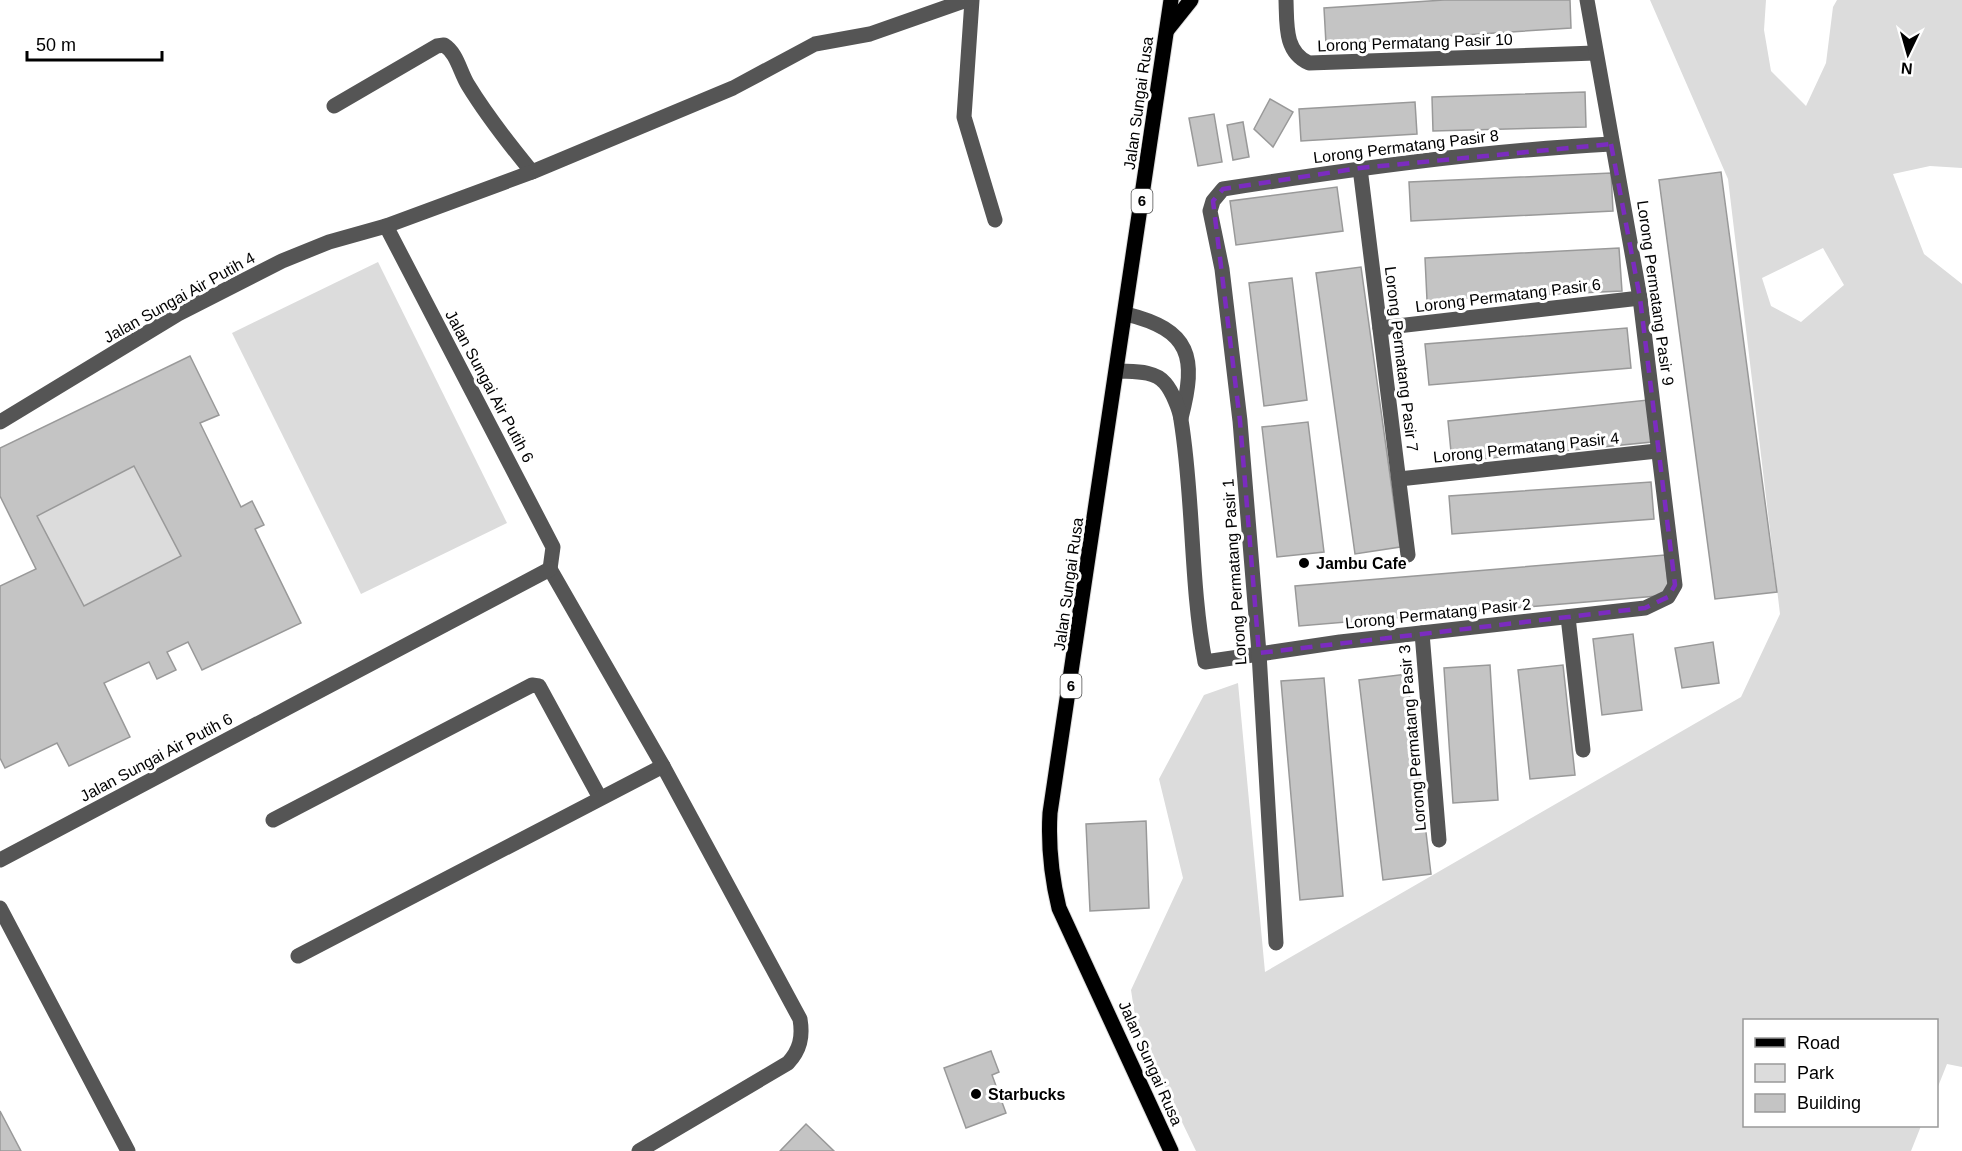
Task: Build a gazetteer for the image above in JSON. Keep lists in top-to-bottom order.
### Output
{
  "streets": {
    "main road": ["Jalan Sungai Rusa", "6"],
    "street": [
      "Lorong Permatang Pasir 10",
      "Lorong Permatang Pasir 8",
      "Lorong Permatang Pasir 9",
      "Lorong Permatang Pasir 6",
      "Jalan Sungai Air Putih 4",
      "Lorong Permatang Pasir 7",
      "Jalan Sungai Air Putih 6",
      "Lorong Permatang Pasir 4",
      "Lorong Permatang Pasir 1",
      "Lorong Permatang Pasir 2",
      "Lorong Permatang Pasir 3"
    ]
  },
  "crossings": [
    ["Lorong Permatang Pasir 10", "Lorong Permatang Pasir 9"],
    ["Lorong Permatang Pasir 8", "Lorong Permatang Pasir 9"],
    ["Lorong Permatang Pasir 8", "Lorong Permatang Pasir 7"],
    ["Lorong Permatang Pasir 8", "Lorong Permatang Pasir 1"],
    ["Lorong Permatang Pasir 9", "Lorong Permatang Pasir 6"],
    ["Lorong Permatang Pasir 9", "Lorong Permatang Pasir 4"],
    ["Lorong Permatang Pasir 9", "Lorong Permatang Pasir 2"],
    ["Lorong Permatang Pasir 6", "Lorong Permatang Pasir 7"],
    ["Jalan Sungai Air Putih 4", "Jalan Sungai Air Putih 6"],
    ["Lorong Permatang Pasir 7", "Lorong Permatang Pasir 4"],
    ["Lorong Permatang Pasir 1", "Lorong Permatang Pasir 2"],
    ["Lorong Permatang Pasir 2", "Lorong Permatang Pasir 3"]
  ],
  "places": ["Jambu Cafe", "Starbucks"],
  "legend": ["Road", "Park", "Building"],
  "scale_bar": "50 m",
  "north": "bottom"
}
